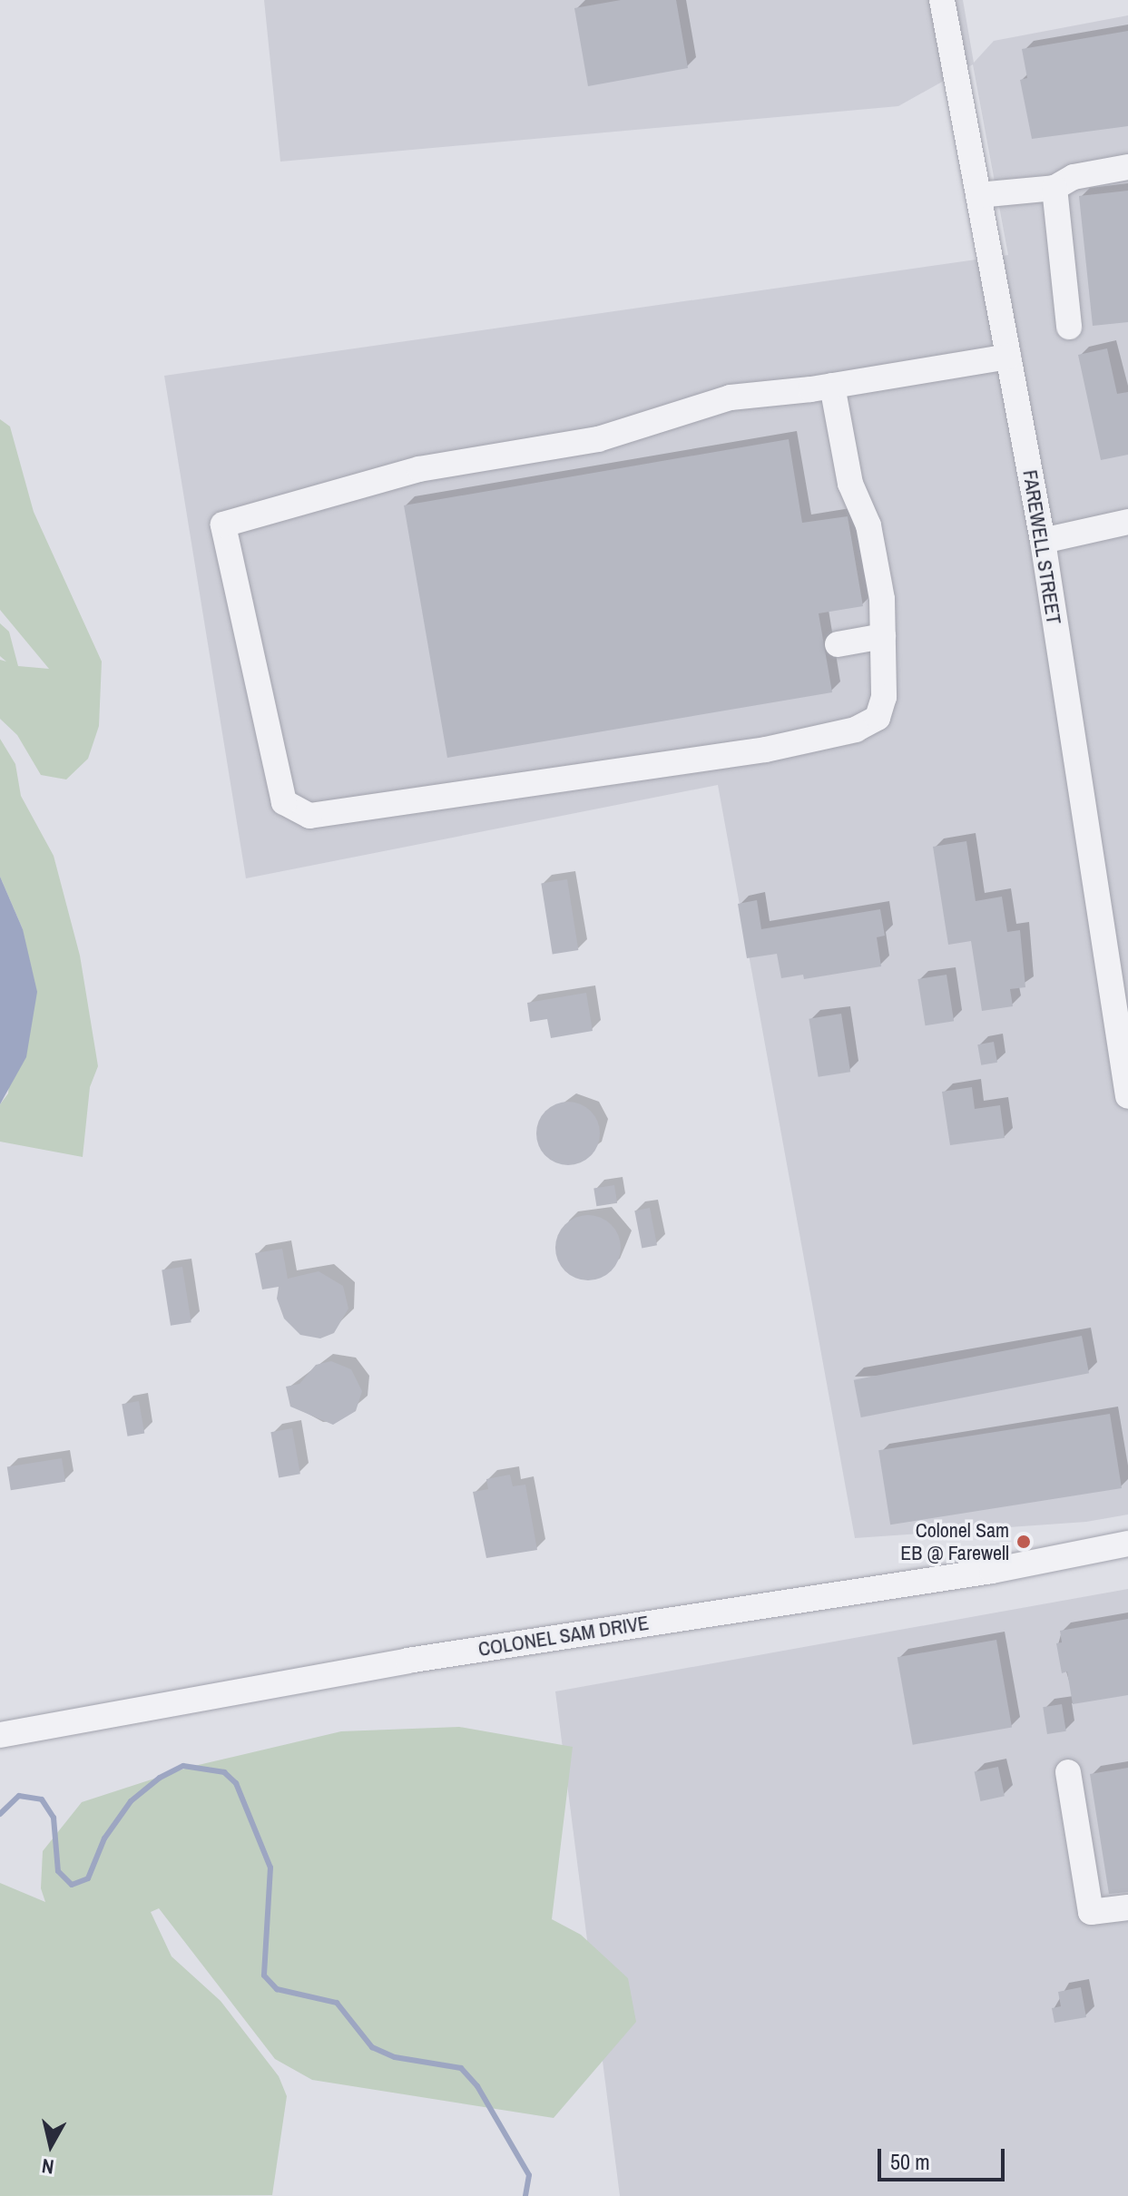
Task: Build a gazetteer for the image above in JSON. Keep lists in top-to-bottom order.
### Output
{
  "streets": {
    "street": ["FAREWELL STREET", "COLONEL SAM DRIVE"]
  },
  "places": ["Colonel Sam EB @ Farewell"],
  "scale_bar": "50 m",
  "north": "bottom"
}
